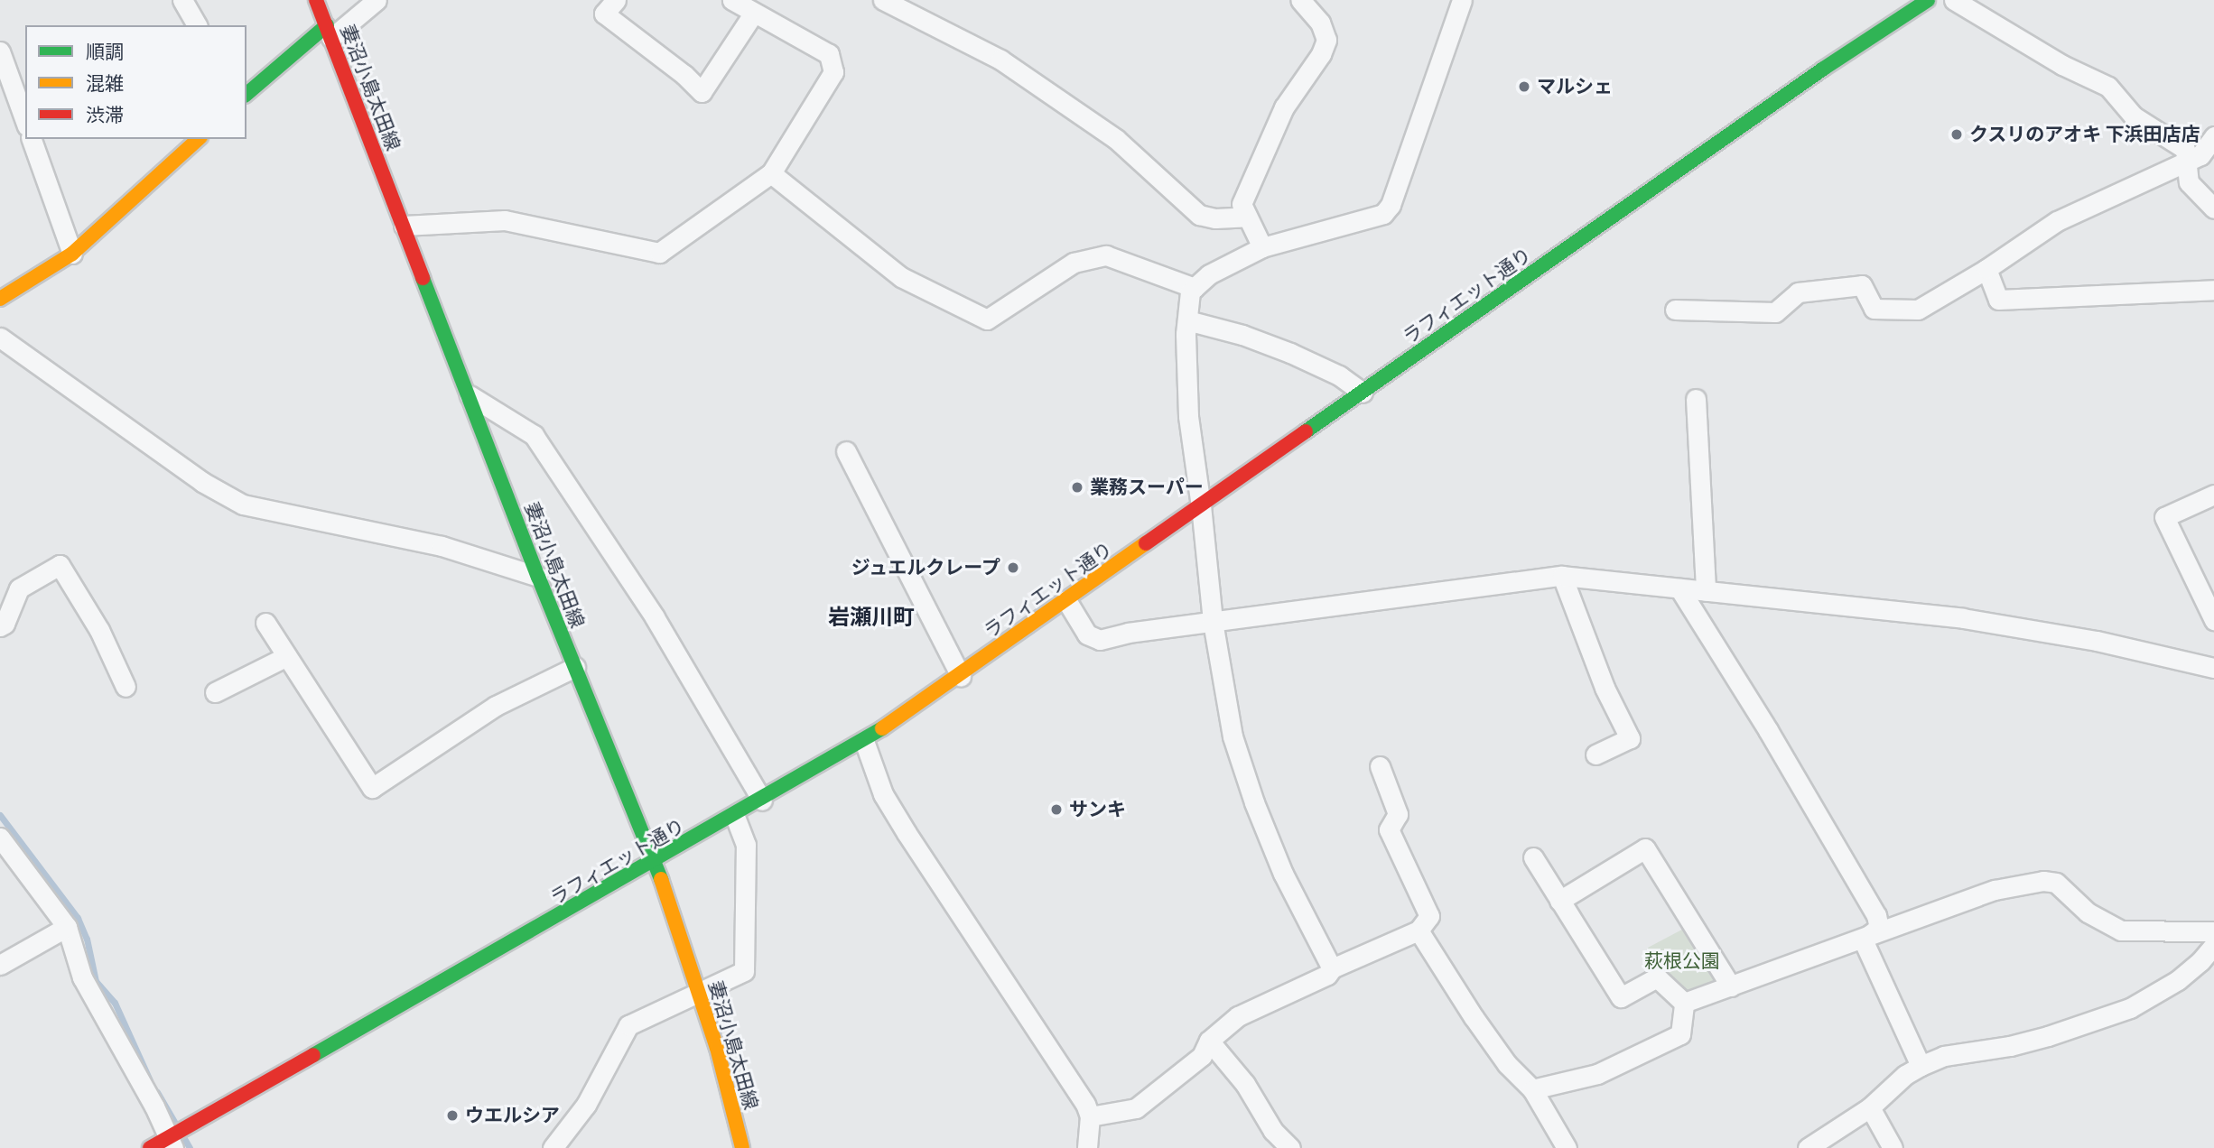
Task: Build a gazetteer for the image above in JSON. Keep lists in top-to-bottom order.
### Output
{
  "streets": {
    "street": ["妻沼小島太田線", "ラフィエット通り"]
  },
  "crossings": [
    ["妻沼小島太田線", "ラフィエット通り"]
  ],
  "districts": ["岩瀬川町"],
  "parks": ["萩根公園"],
  "places": [
    "マルシェ",
    "クスリのアオキ 下浜田店店",
    "業務スーパー",
    "ジュエルクレープ",
    "サンキ",
    "ウエルシア"
  ],
  "legend": ["順調", "混雑", "渋滞"]
}
